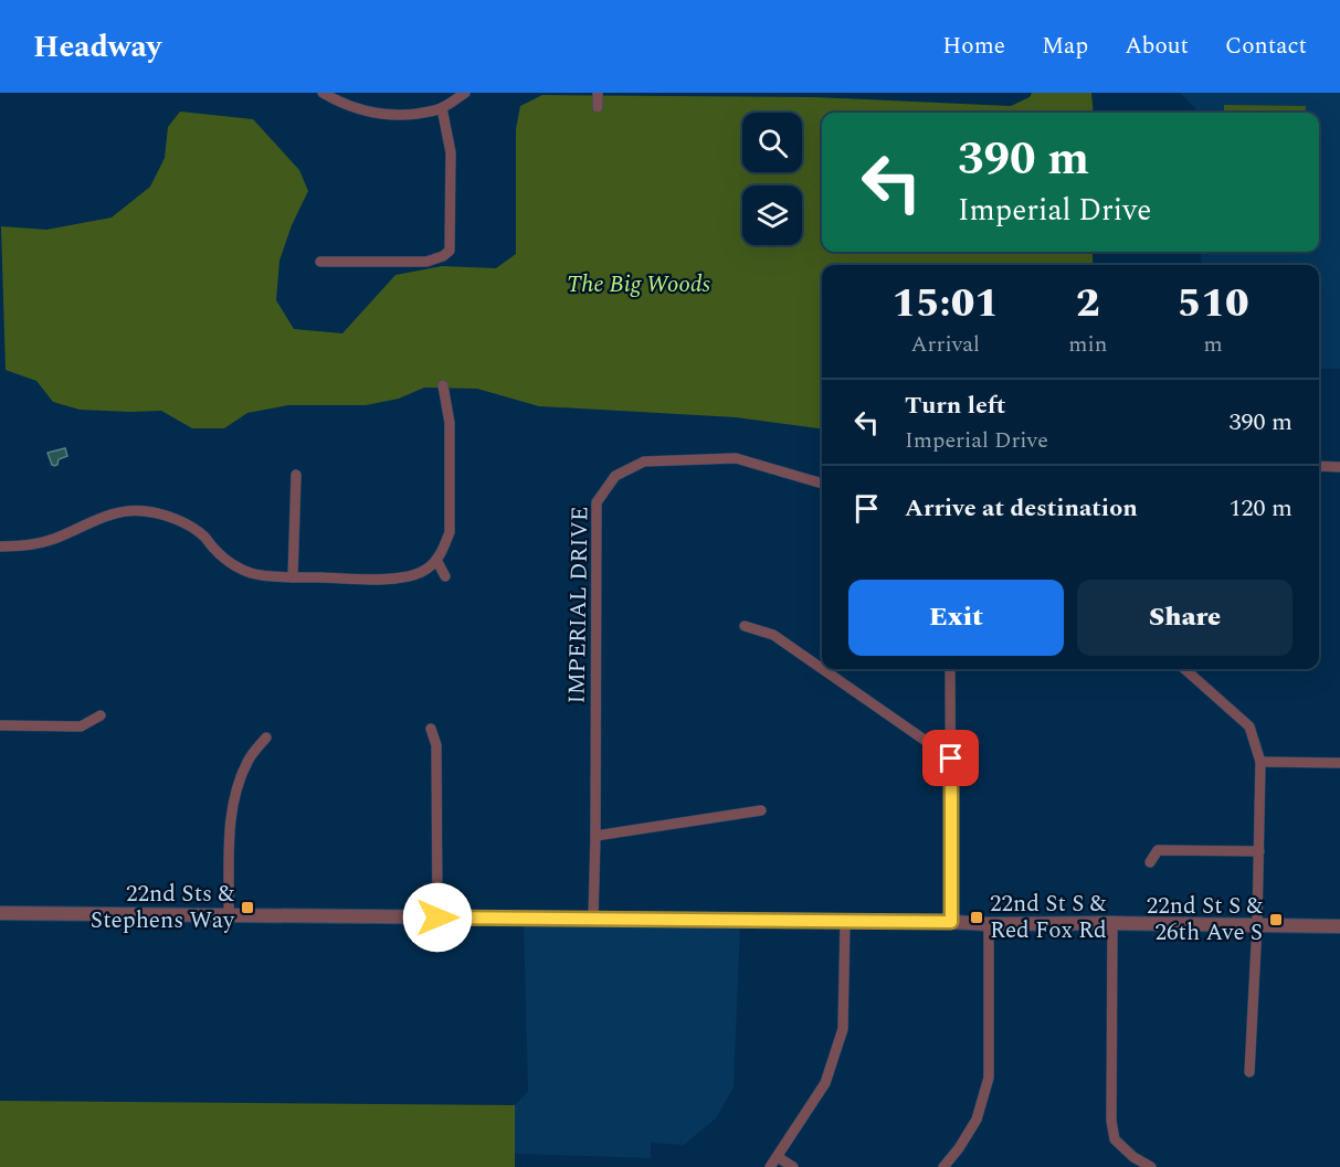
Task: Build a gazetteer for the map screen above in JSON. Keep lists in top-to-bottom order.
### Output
{
  "streets": {
    "street": ["IMPERIAL DRIVE"]
  },
  "parks": ["The Big Woods"],
  "places": {
    "transit": ["22nd Sts & Stephens Way", "22nd St S & Red Fox Rd", "22nd St S & 26th Ave S"]
  },
  "page": {
    "header": "Headway",
    "nav": [
      "Home",
      "Map",
      "About",
      "Contact"
    ],
    "turn": ["390 m", "Imperial Drive"],
    "eta": [
      "15:01",
      "Arrival",
      "2",
      "min",
      "510",
      "m"
    ],
    "list": [
      {
        "name": "Turn left",
        "note": "Imperial Drive",
        "value": "390 m"
      },
      {
        "name": "Arrive at destination",
        "value": "120 m"
      }
    ],
    "buttons": ["Exit", "Share"]
  }
}
